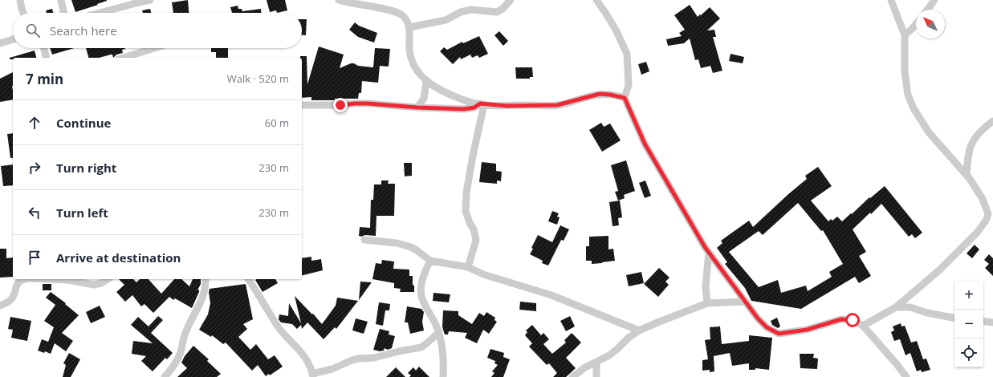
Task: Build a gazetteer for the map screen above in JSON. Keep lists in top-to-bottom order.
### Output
{
  "north": "top left",
  "page": {
    "search": "Search here",
    "heading": ["7 min", "Walk · 520 m"],
    "list": [
      ["Continue", "60 m"],
      ["Turn right", "230 m"],
      ["Turn left", "230 m"],
      "Arrive at destination"
    ],
    "map_buttons": ["+", "−"]
  }
}
